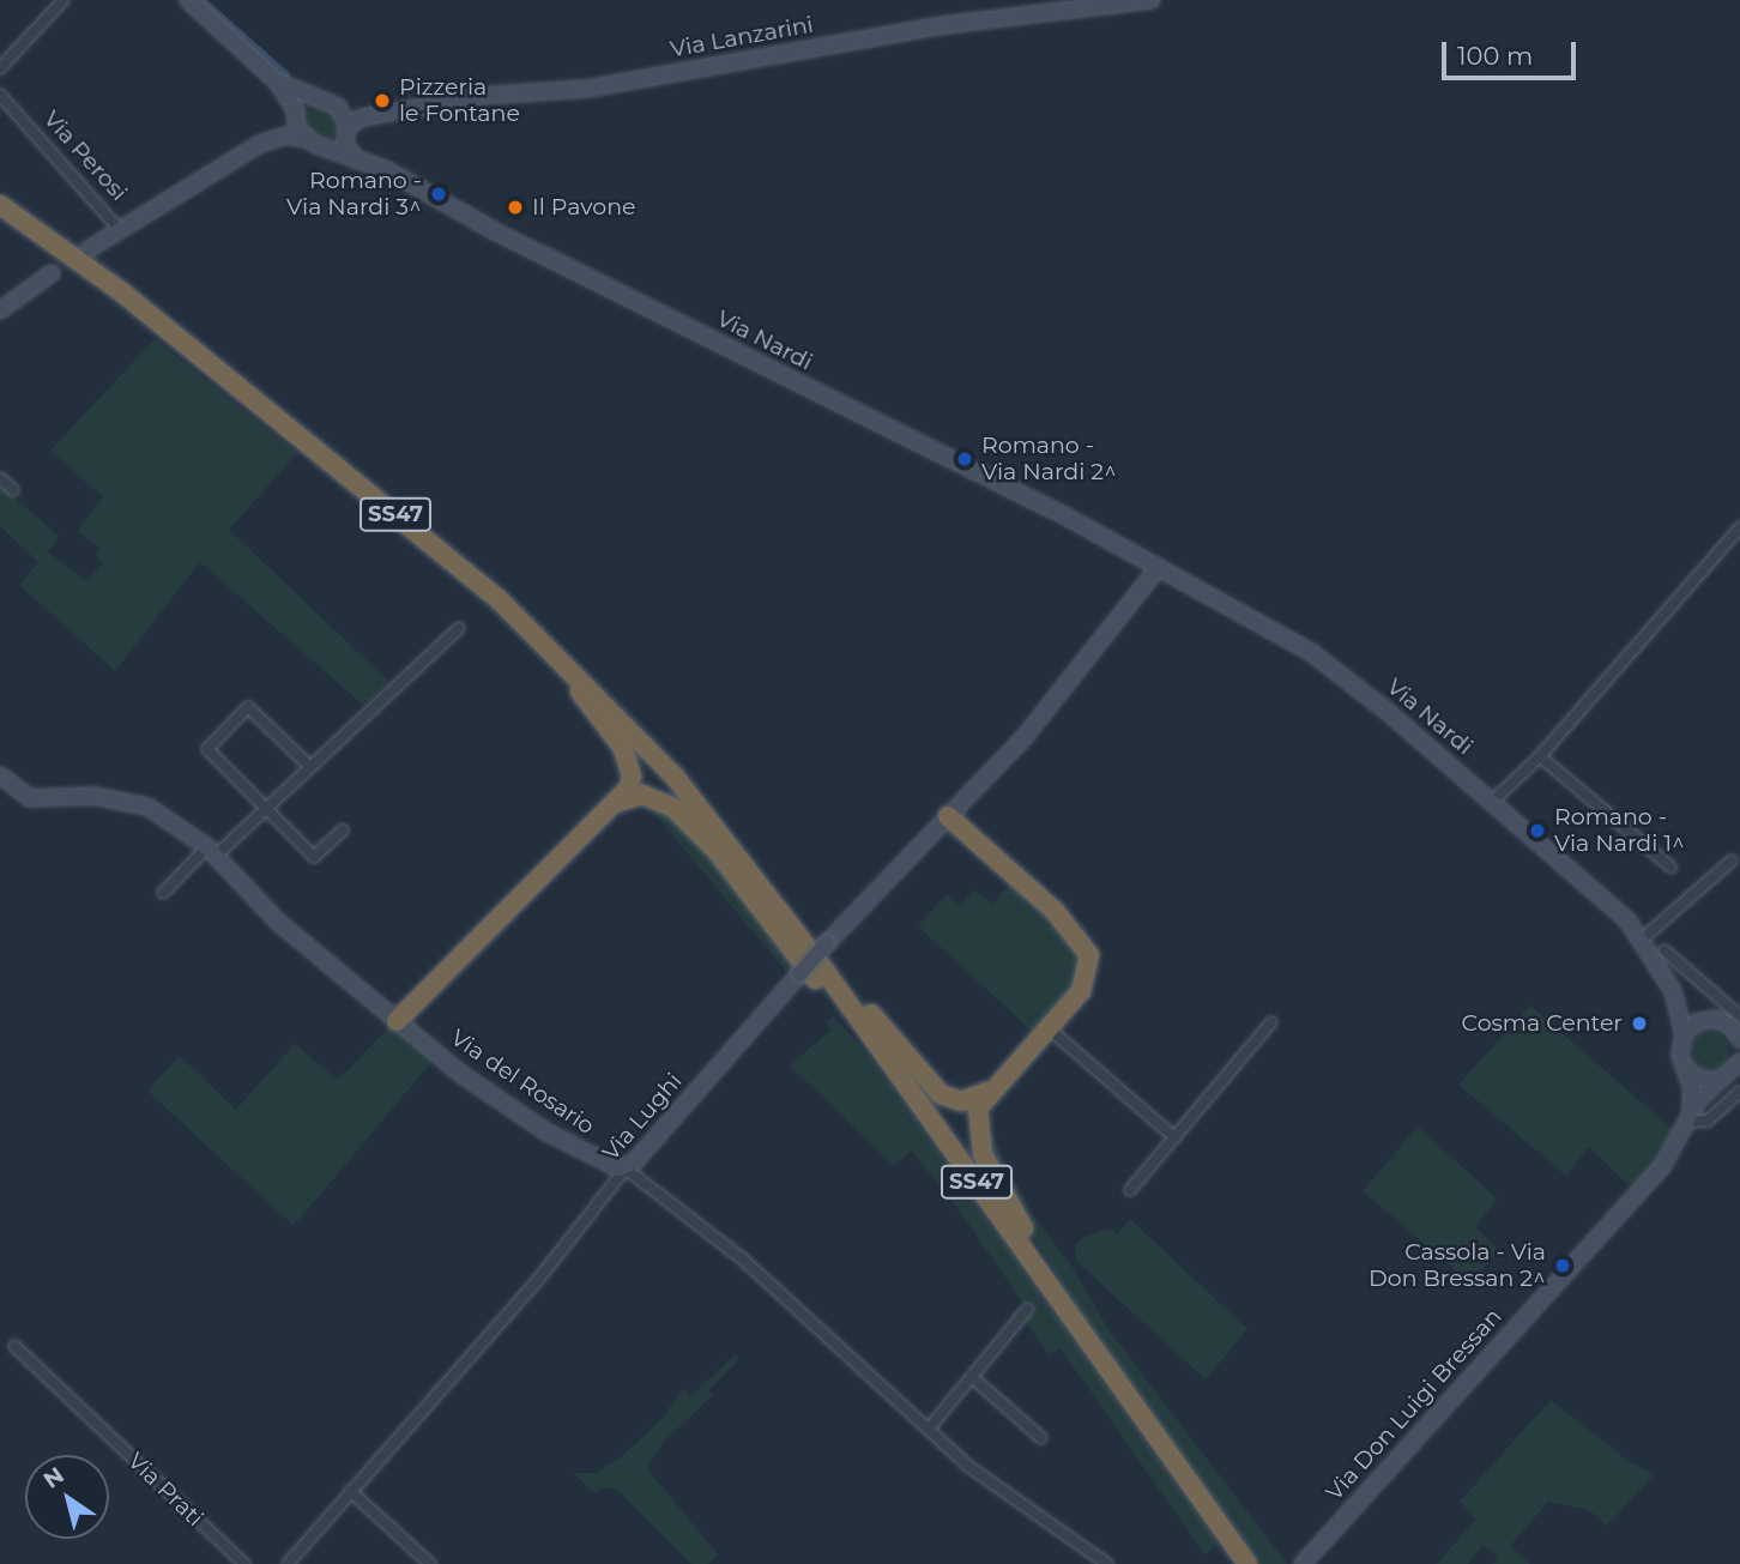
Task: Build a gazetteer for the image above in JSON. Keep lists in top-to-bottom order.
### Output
{
  "streets": {
    "highway": ["SS47"],
    "main road": [
      "Via Lanzarini",
      "Via Perosi",
      "Via Nardi",
      "Via del Rosario",
      "Via Lughi",
      "Via Don Luigi Bressan"
    ],
    "street": ["Via Prati"]
  },
  "crossings": [
    ["Via Lanzarini", "Via Perosi"],
    ["Via Lanzarini", "Via Nardi"],
    ["Via Perosi", "Via Nardi"],
    ["Via Nardi", "Via Lughi"],
    ["Via Nardi", "Via Don Luigi Bressan"],
    ["SS47", "Via Lughi"],
    ["Via del Rosario", "Via Lughi"]
  ],
  "places": [
    "Pizzeria le Fontane",
    "Romano - Via Nardi 3^",
    "Il Pavone",
    "Romano - Via Nardi 2^",
    "Romano - Via Nardi 1^",
    "Cosma Center",
    "Cassola - Via Don Bressan 2^"
  ],
  "scale_bar": "100 m",
  "north": "top left"
}
